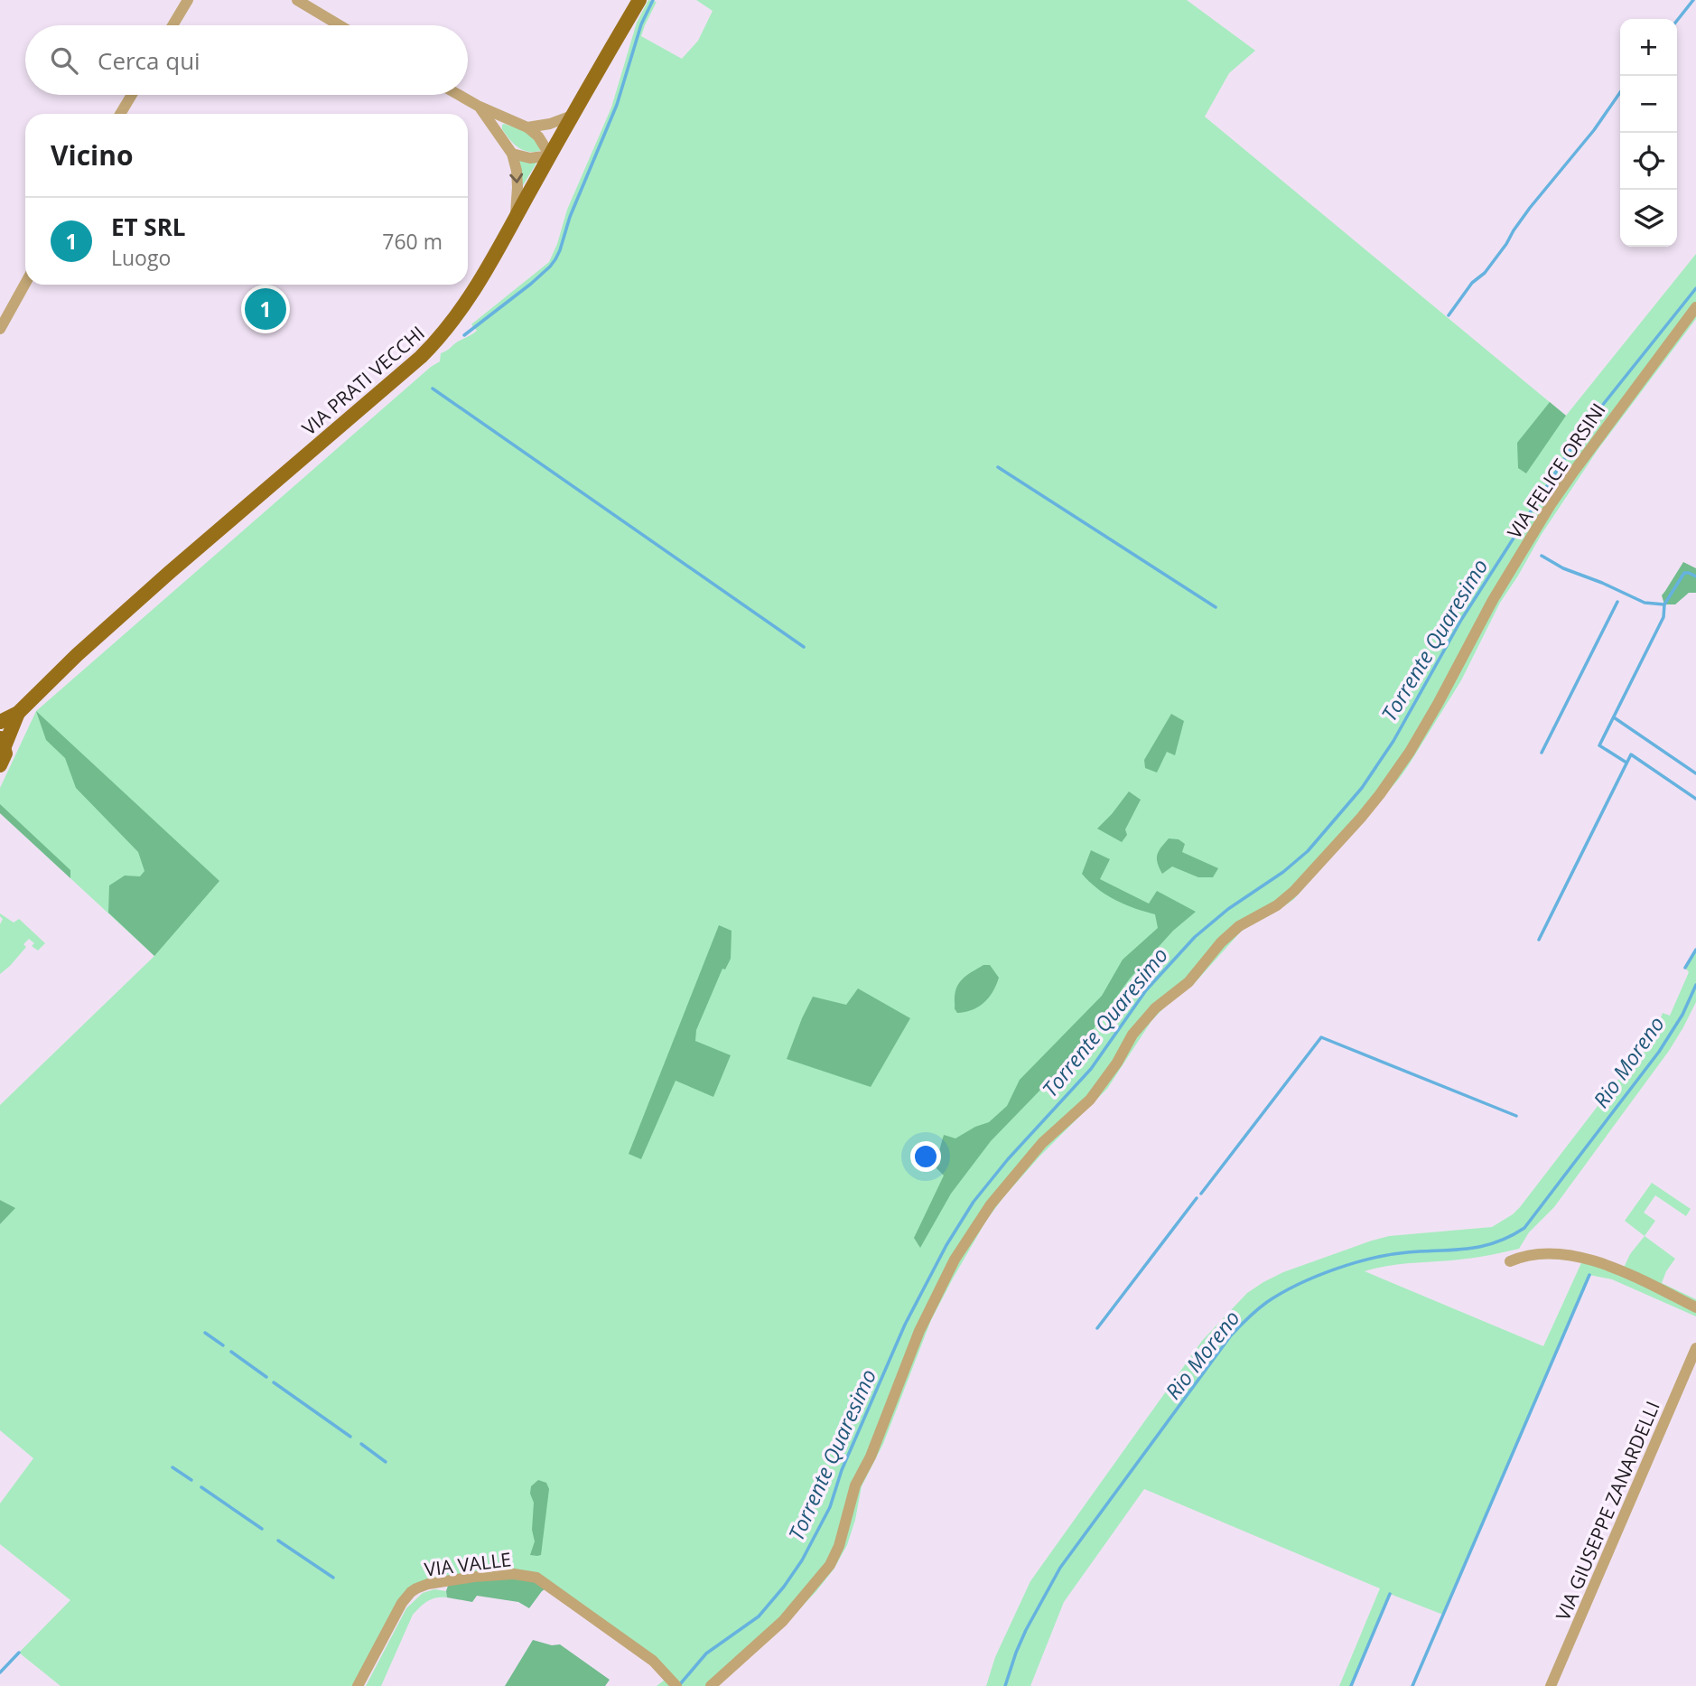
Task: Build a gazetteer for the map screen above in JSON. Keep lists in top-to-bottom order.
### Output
{
  "streets": {
    "main road": ["VIA PRATI VECCHI"],
    "street": ["VIA FELICE ORSINI", "VIA GIUSEPPE ZANARDELLI", "VIA VALLE"]
  },
  "water": ["Torrente Quaresimo", "Rio Moreno"],
  "page": {
    "map_buttons": ["+", "−"],
    "search": "Cerca qui",
    "heading": "Vicino",
    "list": [
      {
        "mark": "1",
        "name": "ET SRL",
        "note": "Luogo",
        "value": "760 m"
      }
    ],
    "pins": "1"
  }
}
